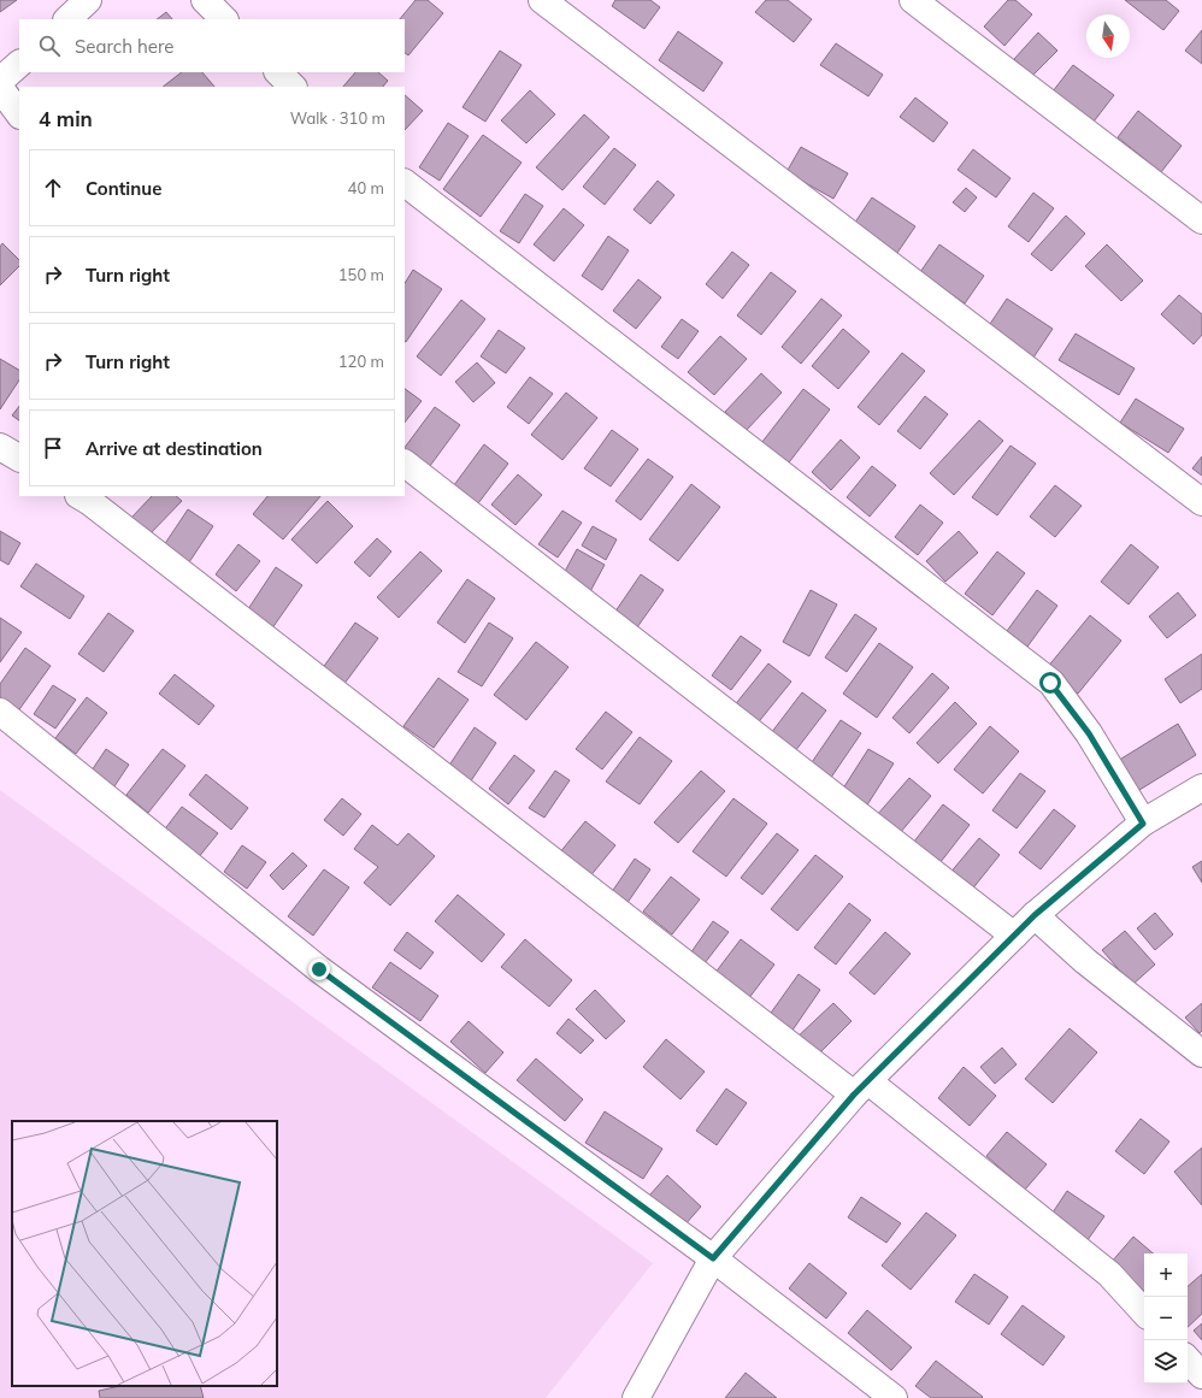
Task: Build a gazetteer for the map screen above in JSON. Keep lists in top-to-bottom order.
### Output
{
  "north": "bottom",
  "page": {
    "search": "Search here",
    "heading": ["4 min", "Walk · 310 m"],
    "list": [
      ["Continue", "40 m"],
      ["Turn right", "150 m"],
      ["Turn right", "120 m"],
      "Arrive at destination"
    ],
    "map_buttons": ["+", "−"]
  }
}
